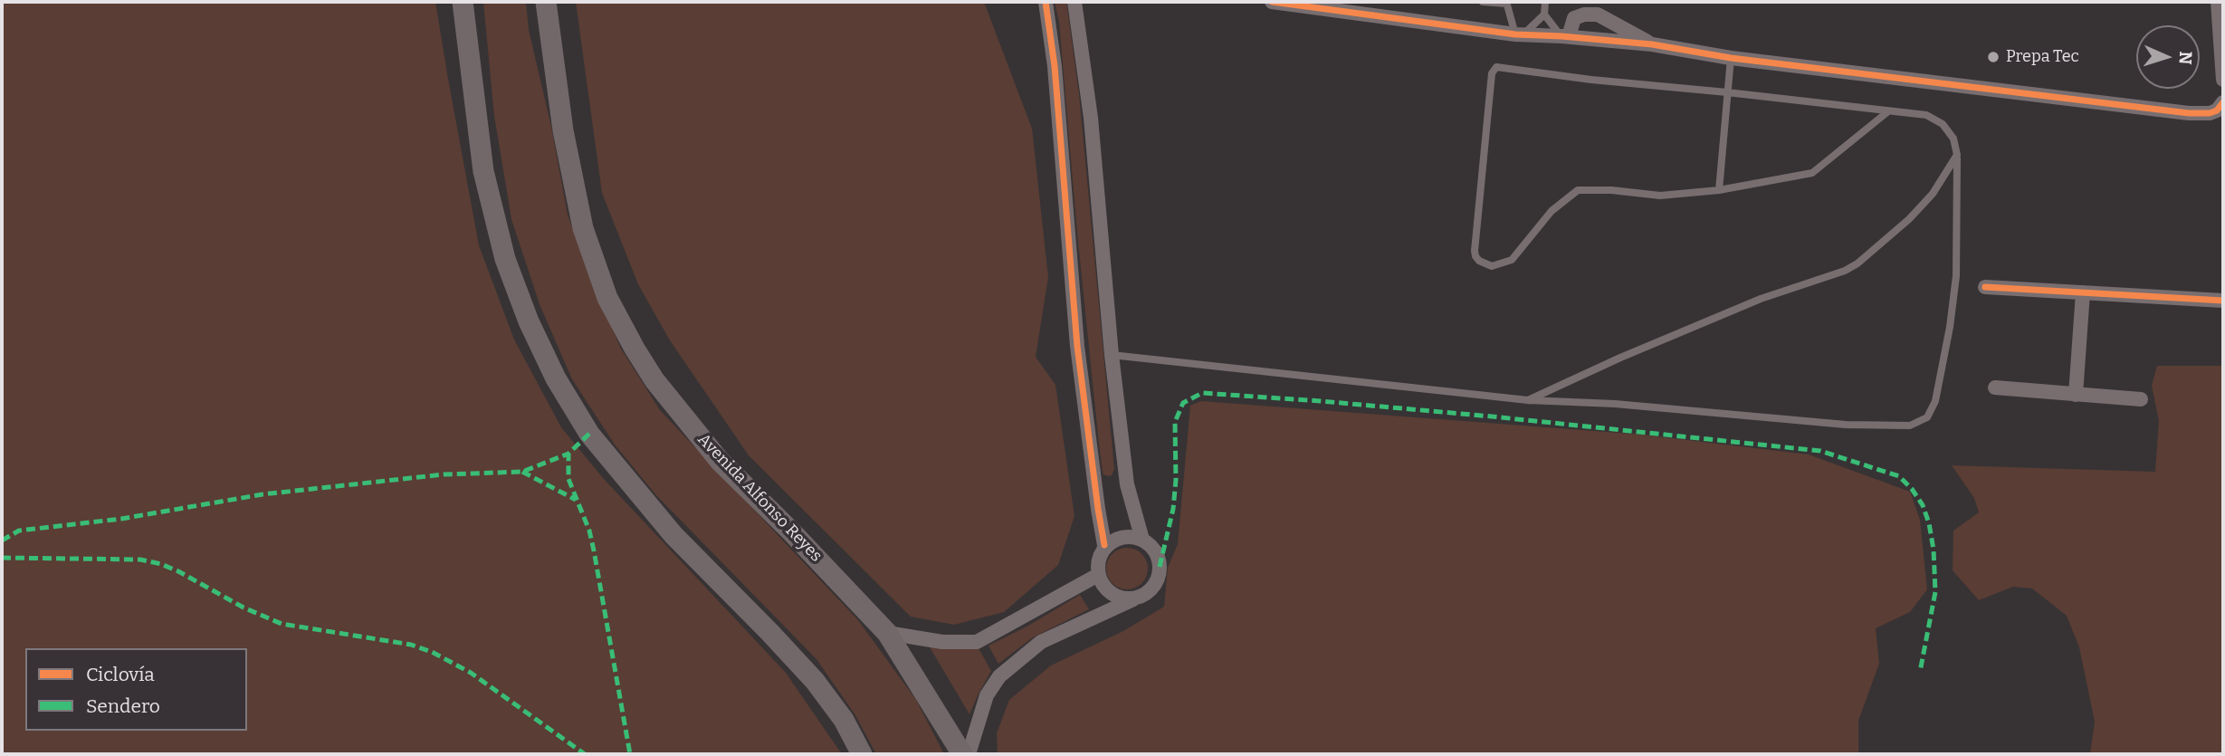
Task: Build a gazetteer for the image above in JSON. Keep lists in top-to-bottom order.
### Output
{
  "streets": {
    "main road": ["Avenida Alfonso Reyes"]
  },
  "places": ["Prepa Tec"],
  "legend": ["Ciclovía", "Sendero"],
  "north": "right"
}
